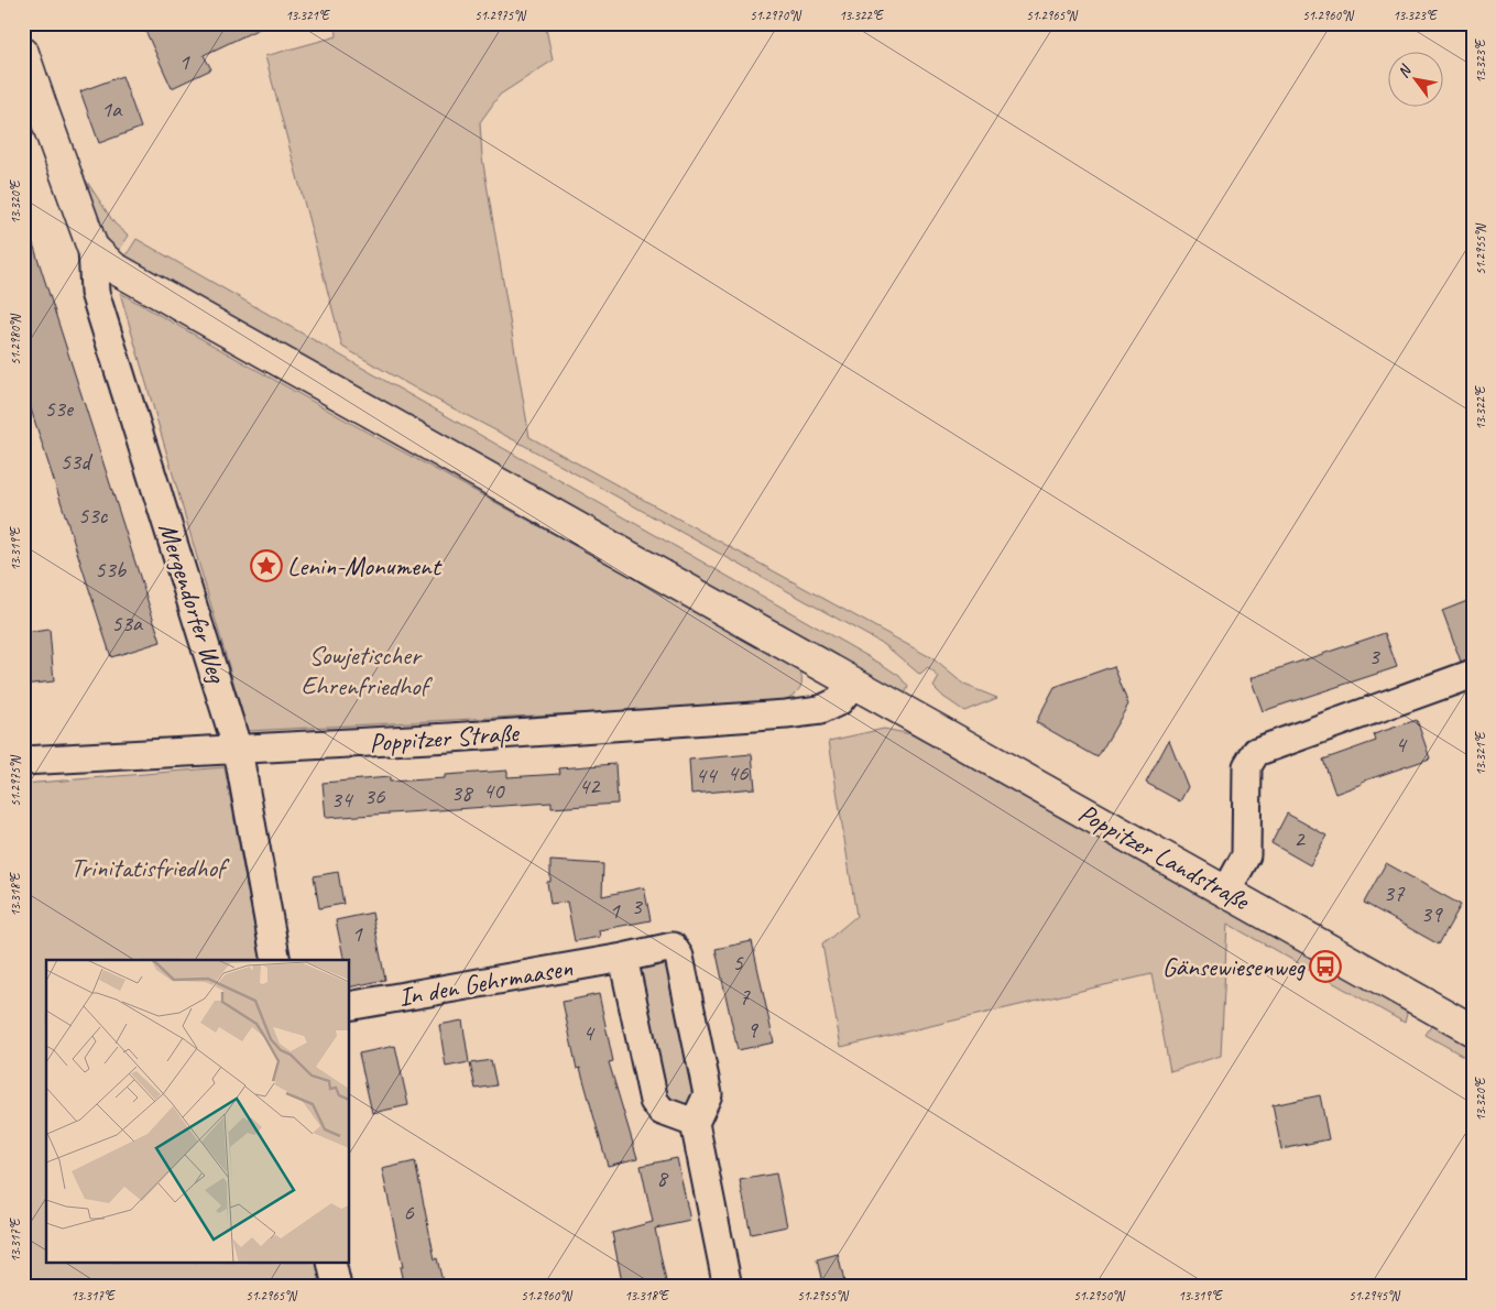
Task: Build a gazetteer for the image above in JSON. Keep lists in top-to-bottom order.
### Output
{
  "streets": {
    "main road": ["Poppitzer Landstraße"],
    "street": ["Mergendorfer Weg", "Poppitzer Straße", "In den Gehrmaasen"]
  },
  "crossings": [
    ["Mergendorfer Weg", "Poppitzer Straße"],
    ["Mergendorfer Weg", "Poppitzer Landstraße"],
    ["Poppitzer Straße", "Poppitzer Landstraße"]
  ],
  "parks": ["Sowjetischer Ehrenfriedhof", "Trinitatisfriedhof"],
  "places": {
    "place": ["Lenin-Monument"],
    "bus stop": ["Gänsewiesenweg"]
  },
  "house_numbers": [
    "1",
    "1a",
    "53e",
    "53d",
    "53c",
    "53b",
    "53a",
    "3",
    "4",
    "46",
    "44",
    "42",
    "40",
    "38",
    "36",
    "34",
    "2",
    "37",
    "3",
    "1",
    "39",
    "1",
    "5",
    "7",
    "9",
    "4",
    "8",
    "6"
  ],
  "north": "top left",
  "coordinates": [
    "13.321°E",
    "51.2975°N",
    "51.2970°N",
    "13.322°E",
    "51.2965°N",
    "51.2960°N",
    "13.323°E",
    "13.320°E",
    "51.2955°N",
    "51.2980°N",
    "13.319°E",
    "13.318°E",
    "13.317°E",
    "51.2950°N",
    "51.2945°N"
  ]
}
